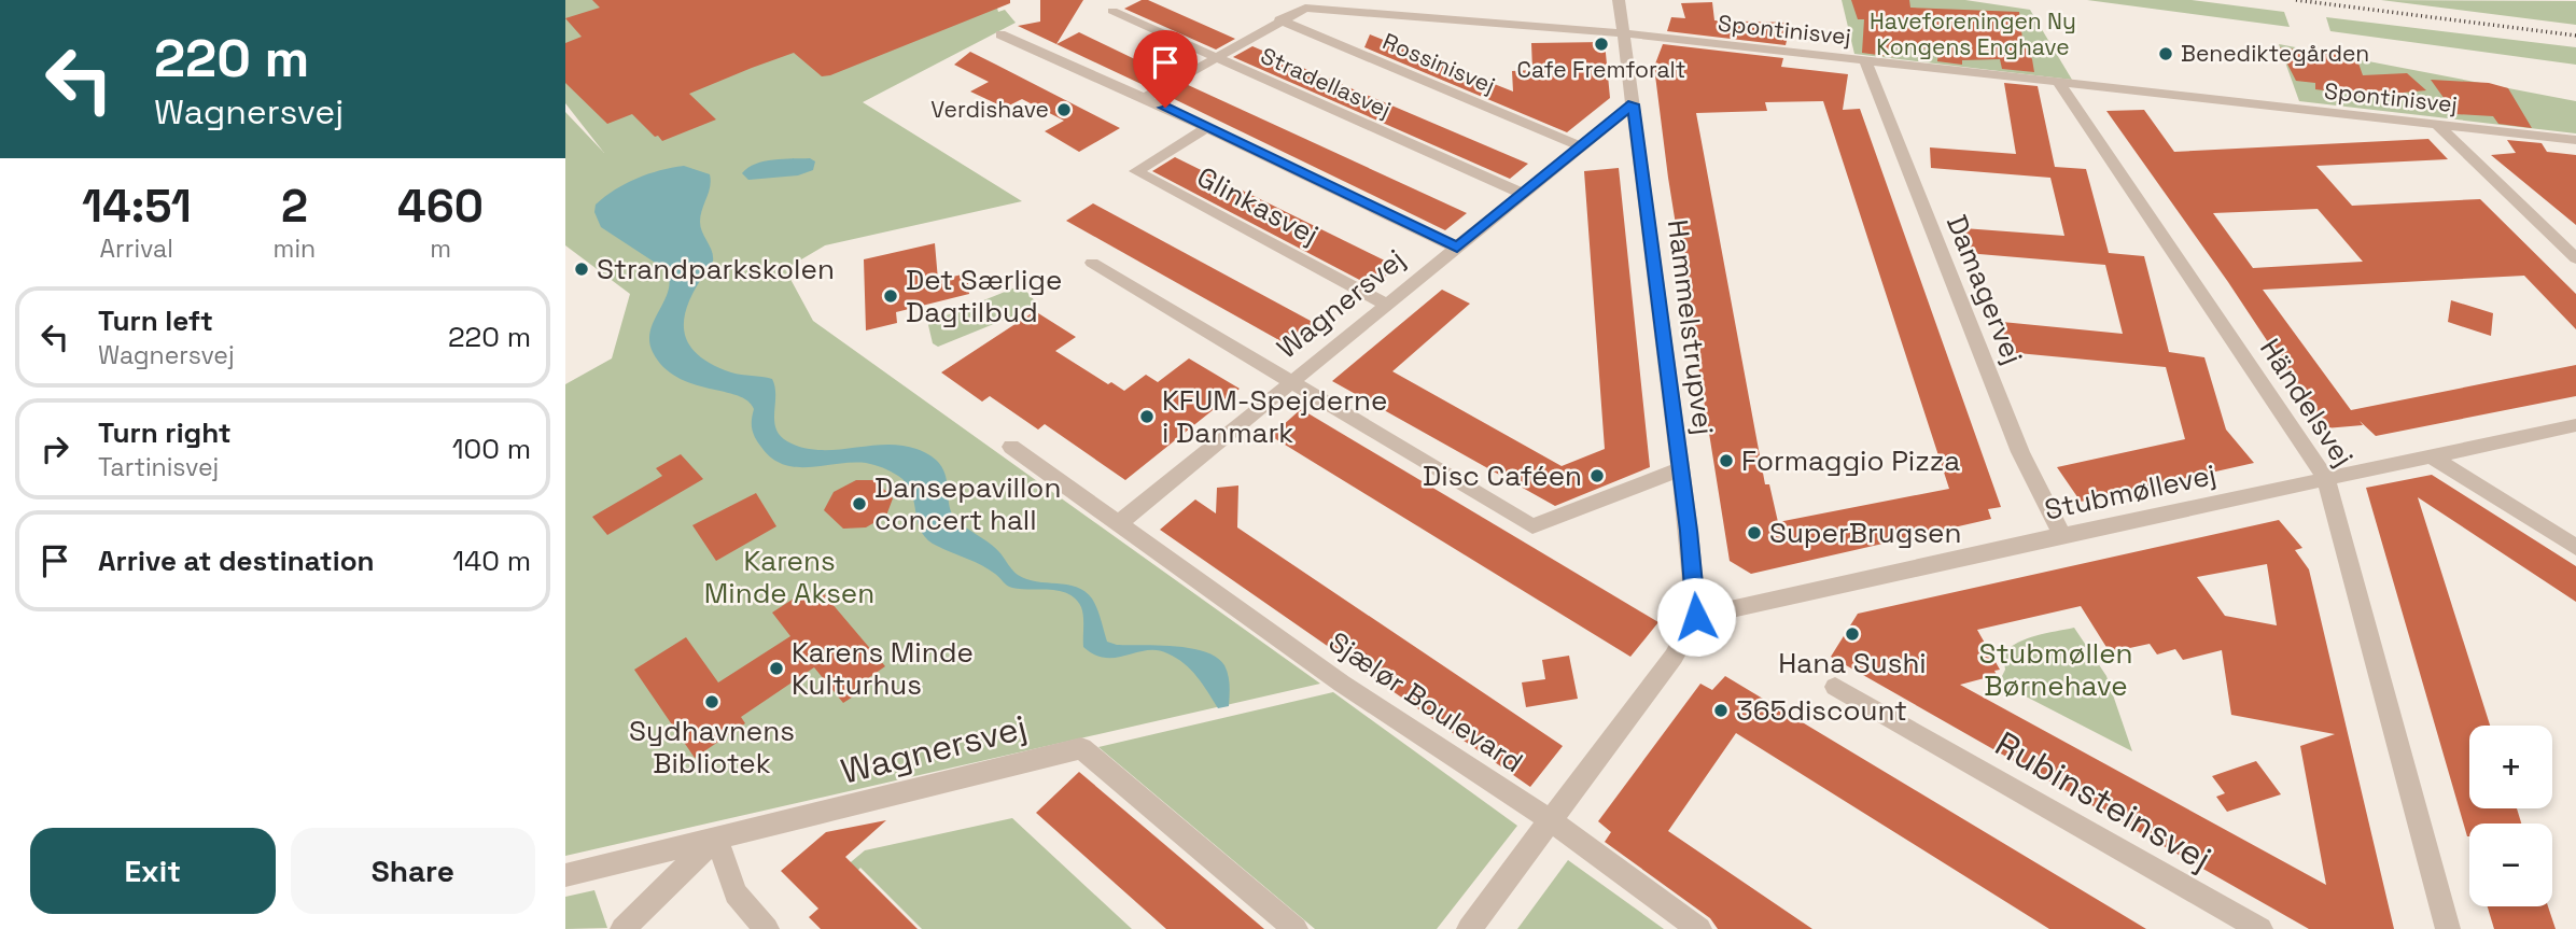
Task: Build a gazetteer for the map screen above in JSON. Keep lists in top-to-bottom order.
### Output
{
  "streets": {
    "street": [
      "Spontinisvej",
      "Rossinisvej",
      "Stradellasvej",
      "Glinkasvej",
      "Damagervej",
      "Wagnersvej",
      "Hammelstrupvej",
      "Händelsvej",
      "Stubmøllevej",
      "Sjælør Boulevard",
      "Rubinsteinsvej"
    ]
  },
  "crossings": [
    ["Spontinisvej", "Rossinisvej"],
    ["Spontinisvej", "Stradellasvej"],
    ["Spontinisvej", "Damagervej"],
    ["Spontinisvej", "Hammelstrupvej"],
    ["Spontinisvej", "Händelsvej"],
    ["Rossinisvej", "Wagnersvej"],
    ["Stradellasvej", "Wagnersvej"],
    ["Glinkasvej", "Wagnersvej"],
    ["Damagervej", "Stubmøllevej"],
    ["Wagnersvej", "Hammelstrupvej"],
    ["Wagnersvej", "Sjælør Boulevard"],
    ["Hammelstrupvej", "Stubmøllevej"],
    ["Händelsvej", "Stubmøllevej"]
  ],
  "parks": ["Haveforeningen Ny Kongens Enghave", "Karens Minde Aksen", "Stubmøllen Børnehave"],
  "places": [
    "Cafe Fremforalt",
    "Benediktegården",
    "Verdishave",
    "Strandparkskolen",
    "Det Særlige Dagtilbud",
    "KFUM-Spejderne i Danmark",
    "Formaggio Pizza",
    "Disc Caféen",
    "Dansepavillon concert hall",
    "SuperBrugsen",
    "Hana Sushi",
    "Karens Minde Kulturhus",
    "Sydhavnens Bibliotek",
    "365discount"
  ],
  "page": {
    "turn": ["220 m", "Wagnersvej"],
    "eta": [
      "14:51",
      "Arrival",
      "2",
      "min",
      "460",
      "m"
    ],
    "list": [
      {
        "name": "Turn left",
        "note": "Wagnersvej",
        "value": "220 m"
      },
      {
        "name": "Turn right",
        "note": "Tartinisvej",
        "value": "100 m"
      },
      {
        "name": "Arrive at destination",
        "value": "140 m"
      }
    ],
    "map_buttons": ["+", "−"],
    "buttons": ["Exit", "Share"]
  }
}
